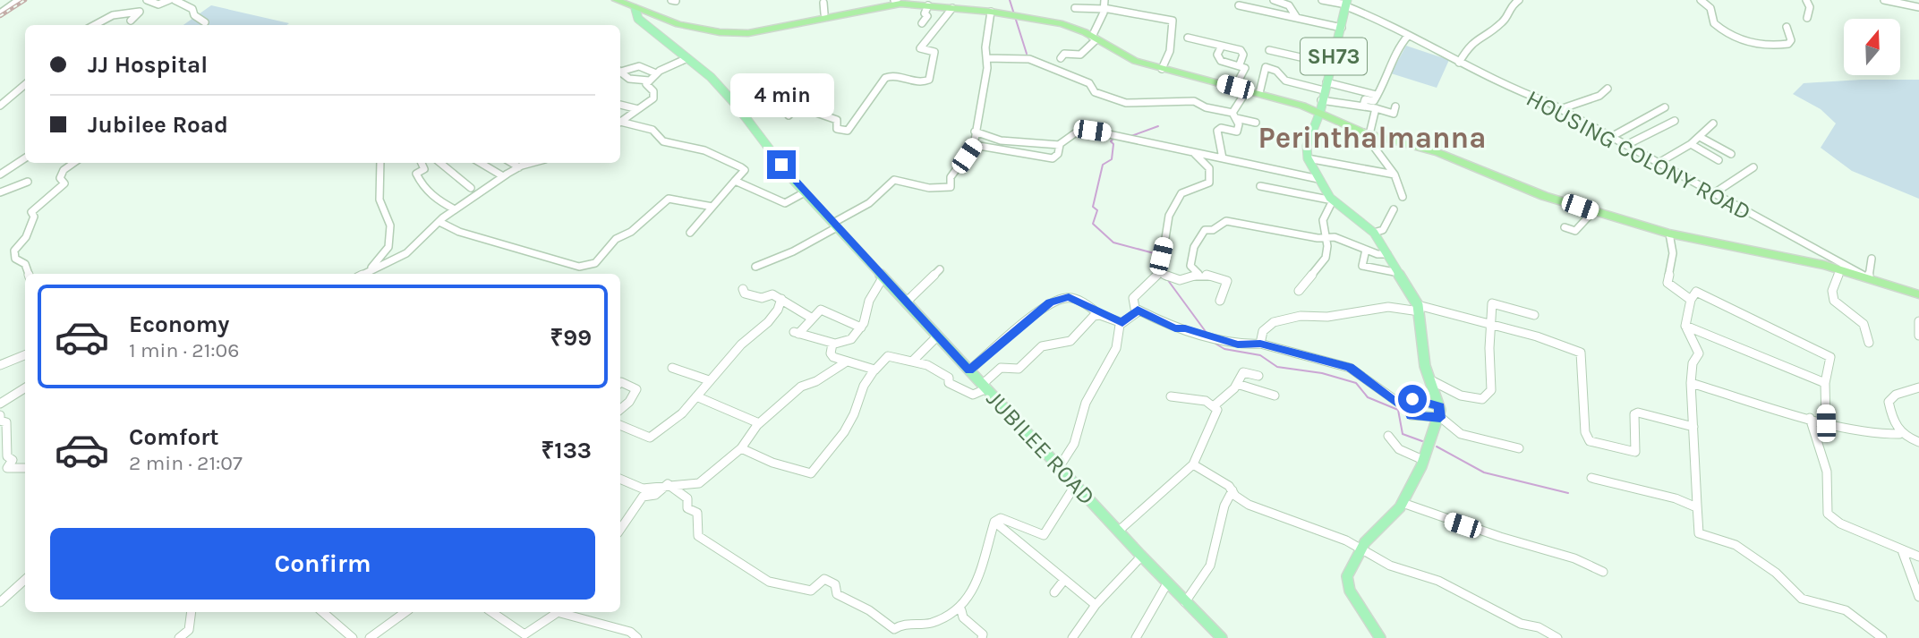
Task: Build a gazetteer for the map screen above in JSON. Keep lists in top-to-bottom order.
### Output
{
  "streets": {
    "main road": ["SH73", "JUBILEE ROAD"],
    "street": ["HOUSING COLONY ROAD"]
  },
  "crossings": [
    ["SH73", "HOUSING COLONY ROAD"]
  ],
  "districts": ["Perinthalmanna"],
  "north": "top",
  "page": {
    "banner": ["JJ Hospital", "Jubilee Road"],
    "bubble": "4 min",
    "list": [
      {
        "name": "Economy",
        "note": "1 min · 21:06",
        "value": "₹99"
      },
      {
        "name": "Comfort",
        "note": "2 min · 21:07",
        "value": "₹133"
      }
    ],
    "buttons": "Confirm"
  }
}
